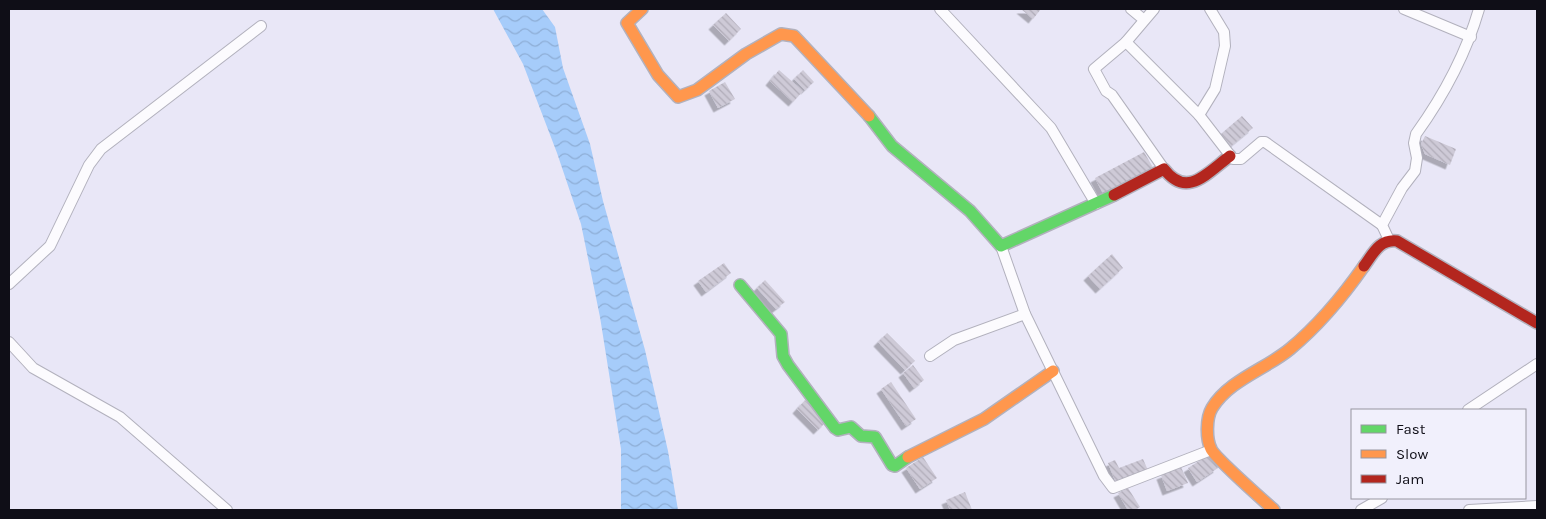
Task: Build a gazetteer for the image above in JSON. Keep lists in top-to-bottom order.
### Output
{
  "legend": ["Fast", "Slow", "Jam"]
}
